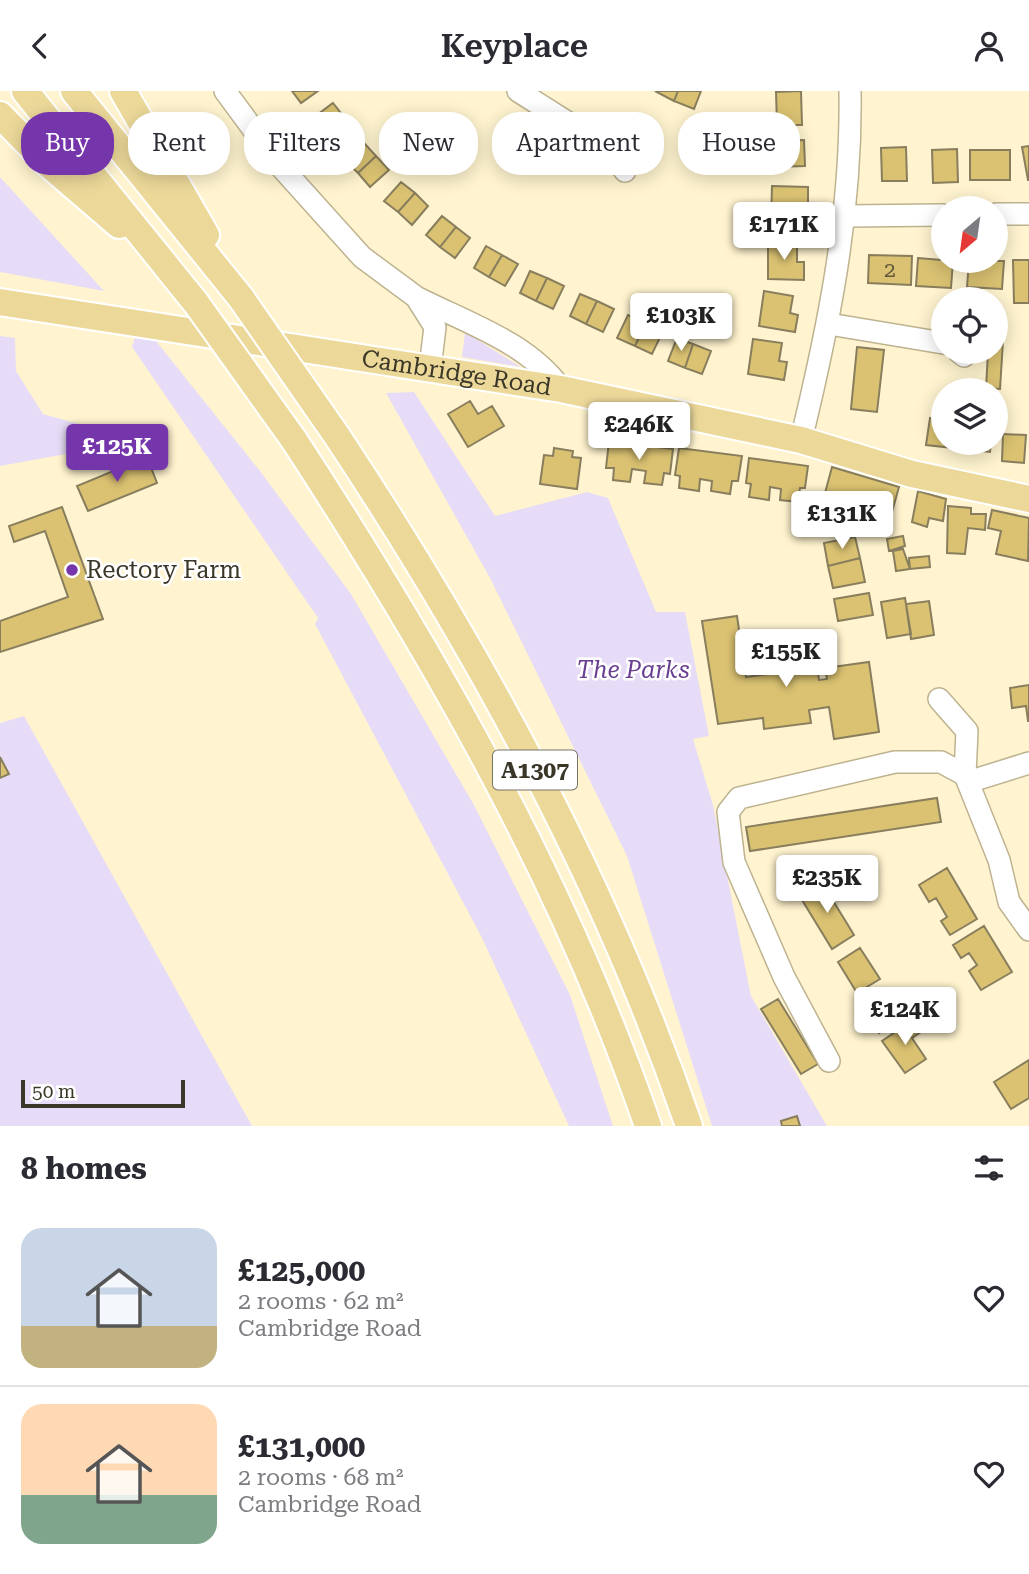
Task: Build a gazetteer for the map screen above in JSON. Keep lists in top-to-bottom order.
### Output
{
  "streets": {
    "main road": ["Cambridge Road", "A1307"]
  },
  "parks": ["The Parks"],
  "places": ["Rectory Farm"],
  "house_numbers": ["2"],
  "scale_bar": "50 m",
  "north": "bottom left",
  "page": {
    "header": "Keyplace",
    "chip": [
      "Buy",
      "Rent",
      "Filters",
      "New",
      "Apartment",
      "House"
    ],
    "price": [
      "£171K",
      "£103K",
      "£246K",
      "£125K",
      "£131K",
      "£155K",
      "£235K",
      "£124K"
    ],
    "scale": "50 m",
    "heading": "8 homes",
    "list": [
      {
        "name": "£125,000",
        "note": "2 rooms · 62 m² · Cambridge Road"
      },
      {
        "name": "£131,000",
        "note": "2 rooms · 68 m² · Cambridge Road"
      }
    ]
  }
}
